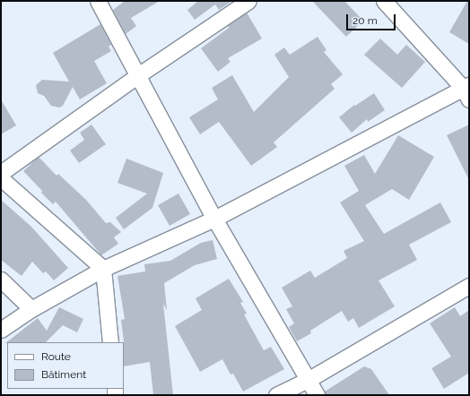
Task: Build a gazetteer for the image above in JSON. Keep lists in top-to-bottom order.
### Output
{
  "legend": ["Route", "Bâtiment"],
  "scale_bar": "20 m"
}
